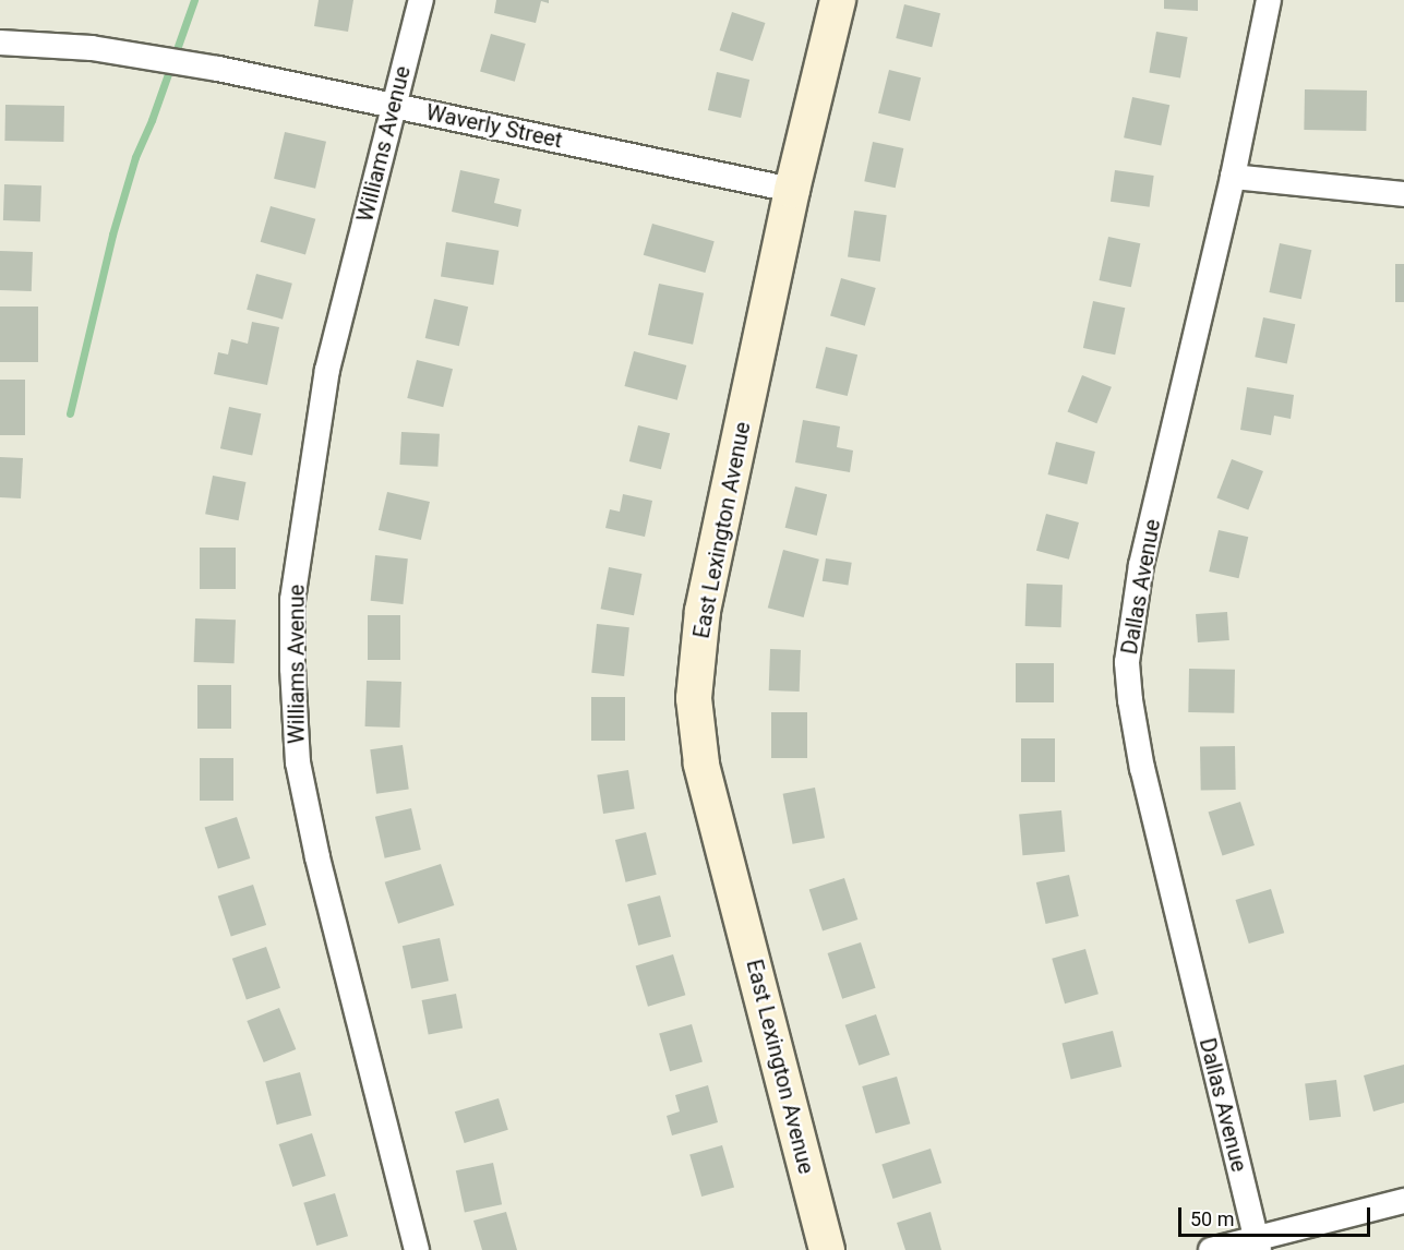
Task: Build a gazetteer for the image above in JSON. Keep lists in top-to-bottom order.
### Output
{
  "streets": {
    "main road": ["East Lexington Avenue"],
    "street": ["Waverly Street", "Williams Avenue", "Dallas Avenue"]
  },
  "crossings": [
    ["Waverly Street", "Williams Avenue"],
    ["Waverly Street", "East Lexington Avenue"]
  ],
  "scale_bar": "50 m"
}
